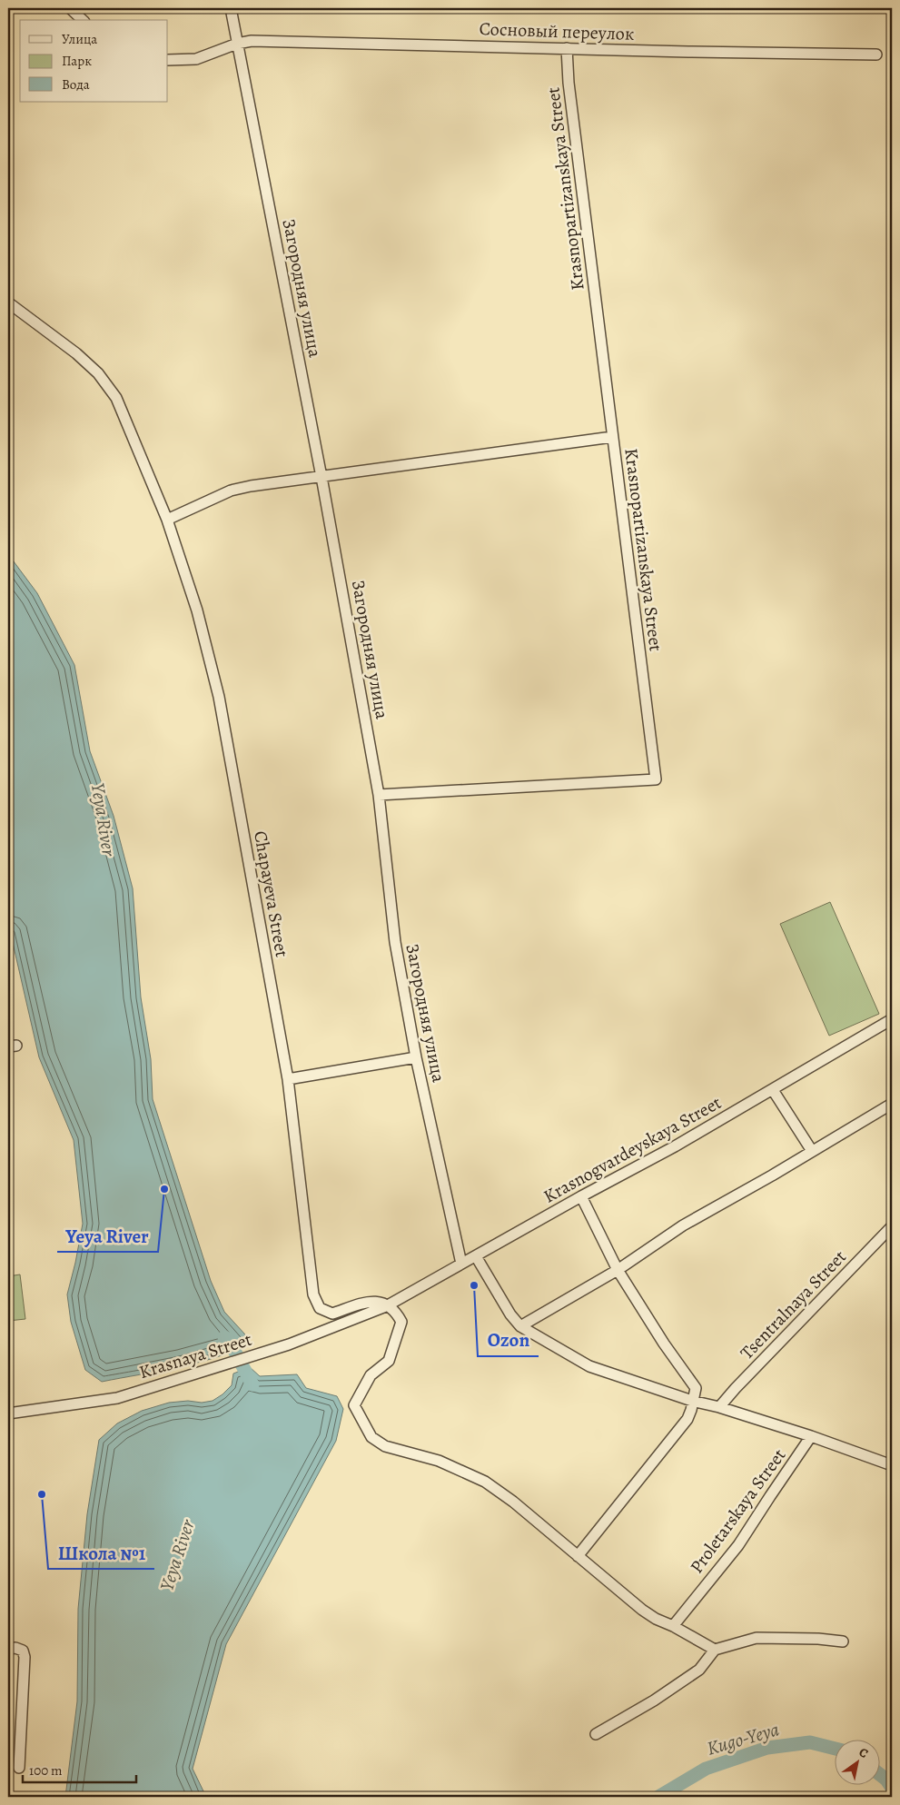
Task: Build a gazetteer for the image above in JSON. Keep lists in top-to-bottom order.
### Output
{
  "streets": {
    "street": [
      "Сосновый переулок",
      "Krasnopartizanskaya Street",
      "Загородняя улица",
      "Chapayeva Street",
      "Krasnogvardeyskaya Street",
      "Tsentralnaya Street",
      "Krasnaya Street",
      "Proletarskaya Street"
    ]
  },
  "crossings": [
    ["Сосновый переулок", "Krasnopartizanskaya Street"],
    ["Сосновый переулок", "Загородняя улица"],
    ["Krasnopartizanskaya Street", "Загородняя улица"],
    ["Загородняя улица", "Krasnogvardeyskaya Street"],
    ["Chapayeva Street", "Krasnogvardeyskaya Street"],
    ["Chapayeva Street", "Krasnaya Street"],
    ["Krasnogvardeyskaya Street", "Krasnaya Street"]
  ],
  "water": ["Yeya River", "Kugo-Yeya"],
  "places": ["Yeya River", "Ozon", "Школа №1"],
  "legend": ["Улица", "Парк", "Вода"],
  "scale_bar": "100 m",
  "north": "top right"
}
